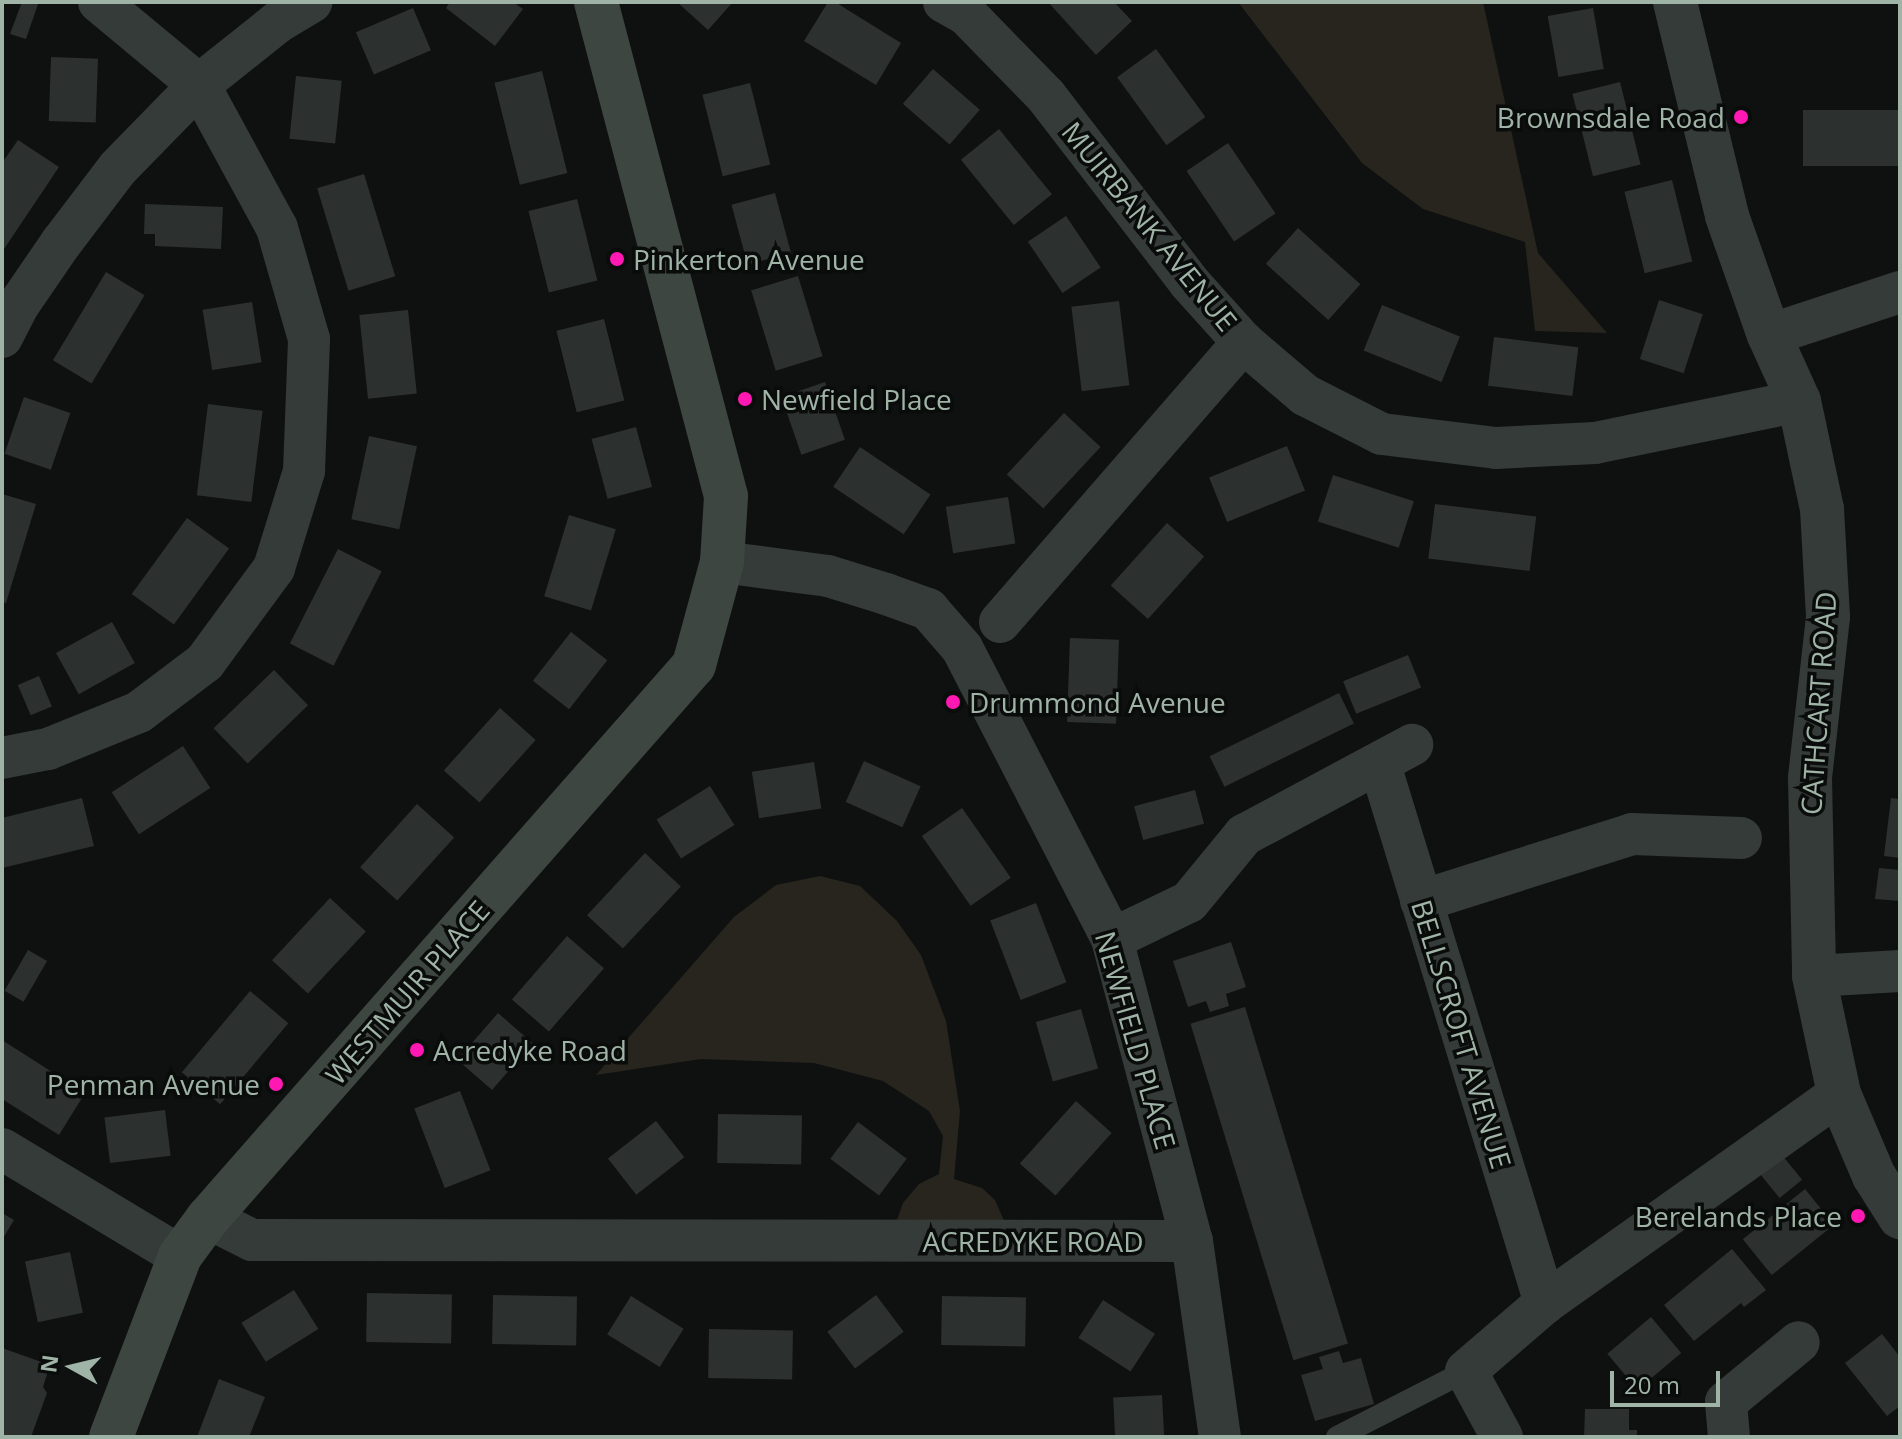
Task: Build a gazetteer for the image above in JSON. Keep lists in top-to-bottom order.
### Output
{
  "streets": {
    "main road": ["WESTMUIR PLACE"],
    "street": [
      "MUIRBANK AVENUE",
      "CATHCART ROAD",
      "BELLSCROFT AVENUE",
      "NEWFIELD PLACE",
      "ACREDYKE ROAD"
    ]
  },
  "crossings": [
    ["MUIRBANK AVENUE", "CATHCART ROAD"],
    ["WESTMUIR PLACE", "NEWFIELD PLACE"],
    ["WESTMUIR PLACE", "ACREDYKE ROAD"],
    ["BELLSCROFT AVENUE", "NEWFIELD PLACE"],
    ["NEWFIELD PLACE", "ACREDYKE ROAD"]
  ],
  "places": [
    "Brownsdale Road",
    "Pinkerton Avenue",
    "Newfield Place",
    "Drummond Avenue",
    "Acredyke Road",
    "Penman Avenue",
    "Berelands Place"
  ],
  "scale_bar": "20 m",
  "north": "left"
}
